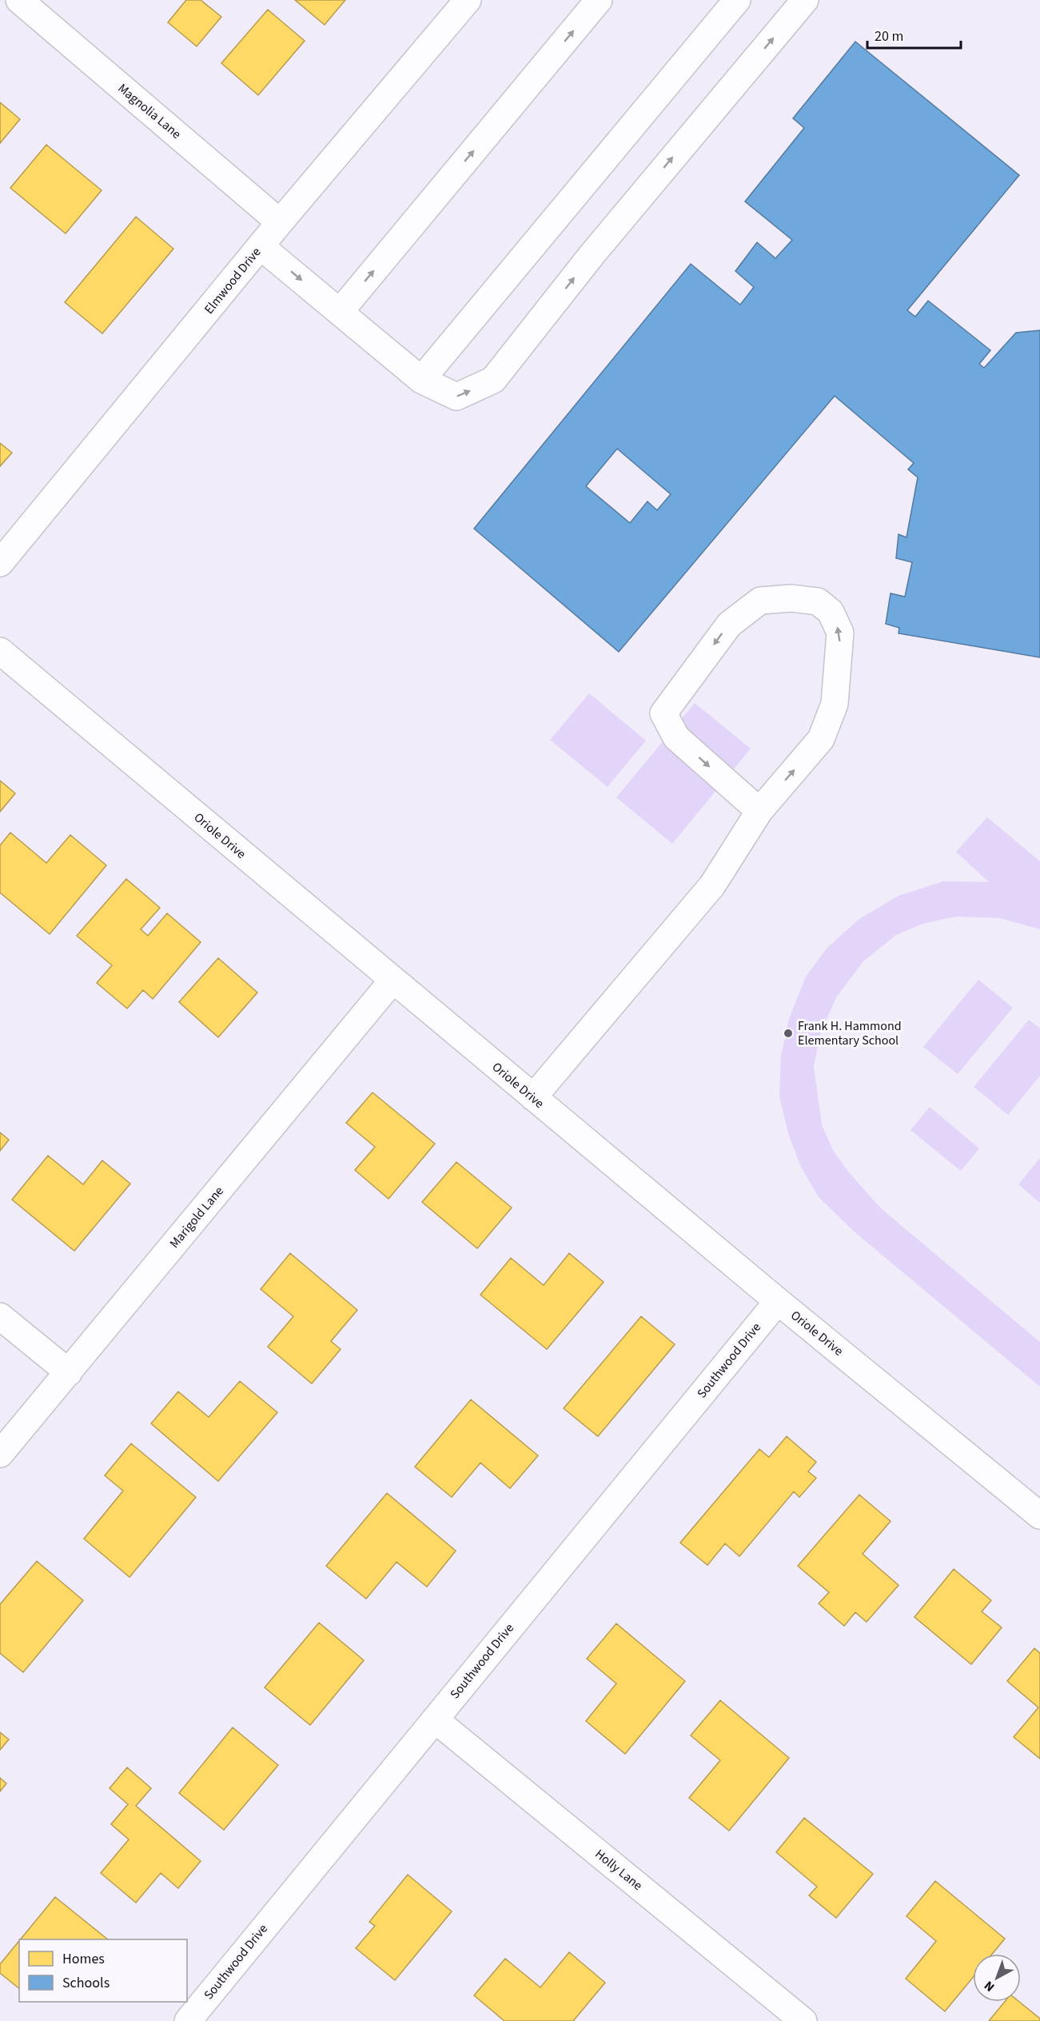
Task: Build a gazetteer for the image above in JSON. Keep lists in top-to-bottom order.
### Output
{
  "streets": {
    "street": [
      "Magnolia Lane",
      "Elmwood Drive",
      "Oriole Drive",
      "Marigold Lane",
      "Southwood Drive",
      "Holly Lane"
    ]
  },
  "crossings": [
    ["Magnolia Lane", "Elmwood Drive"],
    ["Oriole Drive", "Marigold Lane"],
    ["Oriole Drive", "Southwood Drive"],
    ["Southwood Drive", "Holly Lane"]
  ],
  "places": ["Frank H. Hammond Elementary School"],
  "legend": ["Homes", "Schools"],
  "scale_bar": "20 m",
  "north": "bottom left"
}
